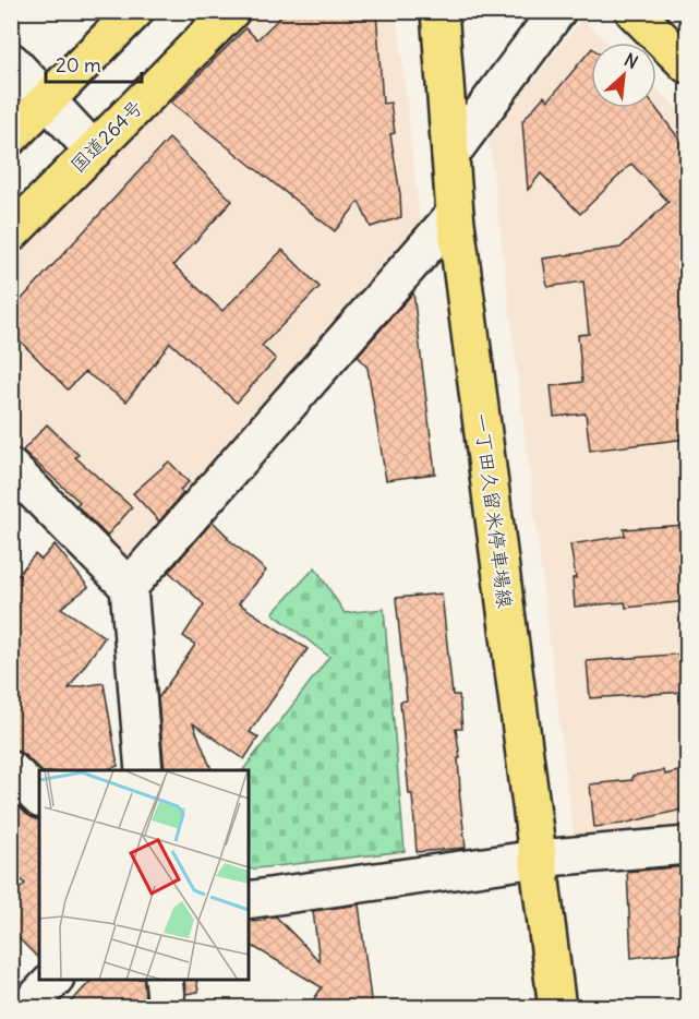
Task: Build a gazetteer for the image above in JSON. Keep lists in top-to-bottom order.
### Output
{
  "streets": {
    "main road": ["国道264号", "一丁田久留米停車場線"]
  },
  "scale_bar": "20 m",
  "north": "top right"
}
